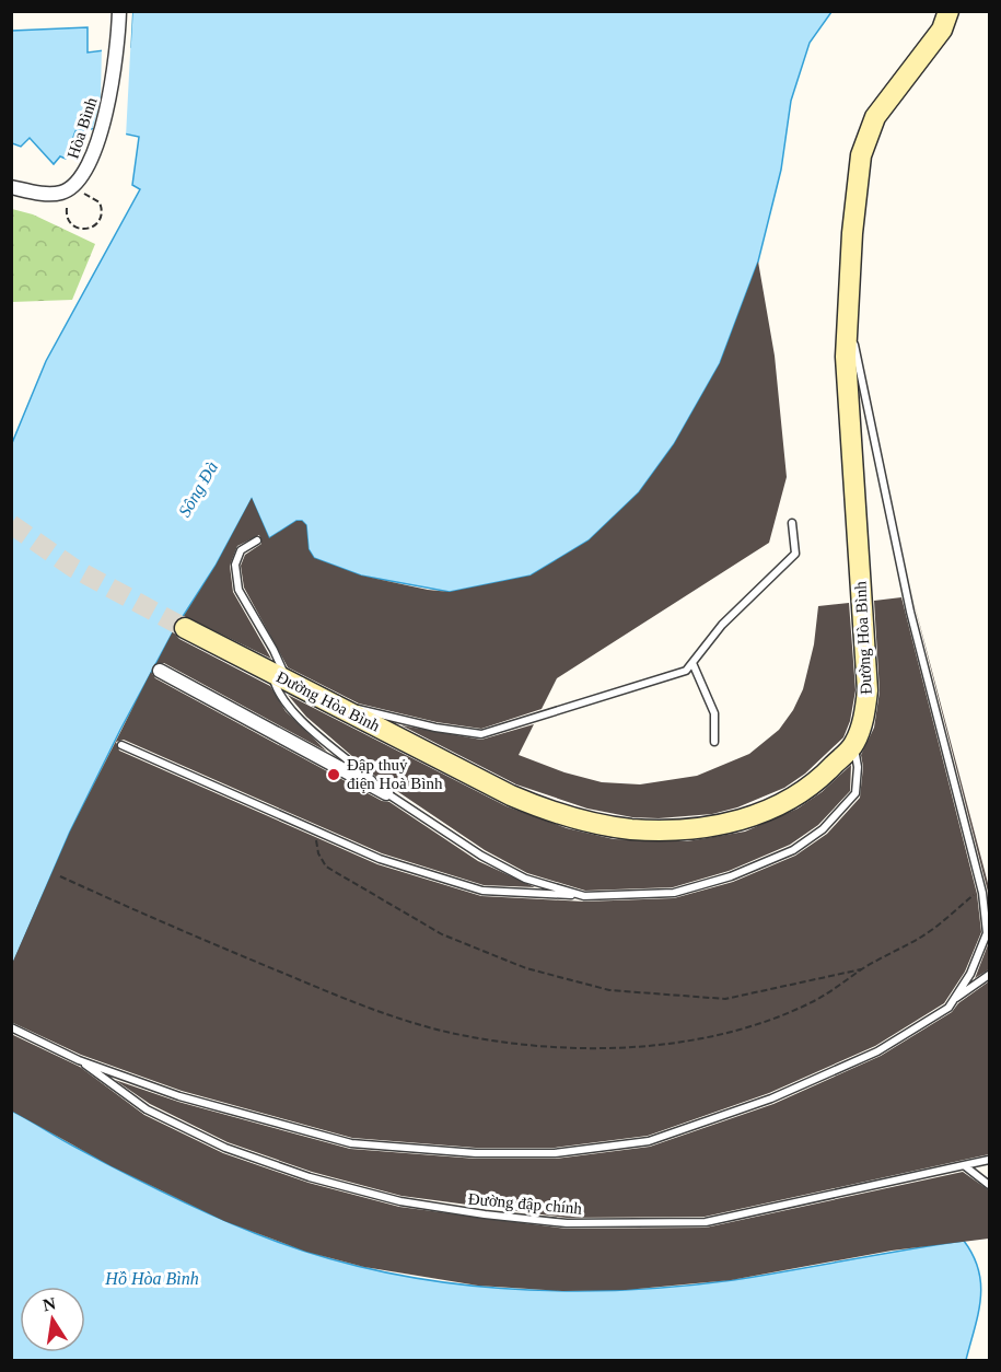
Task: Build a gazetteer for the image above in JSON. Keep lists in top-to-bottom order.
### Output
{
  "streets": {
    "main road": ["Đường Hòa Bình"],
    "street": ["Hòa Bình"],
    "lane": ["Đường đập chính"]
  },
  "water": ["Sông Đà", "Hồ Hòa Bình"],
  "places": ["Đập thuỷ điện Hoà Bình"],
  "north": "top"
}
